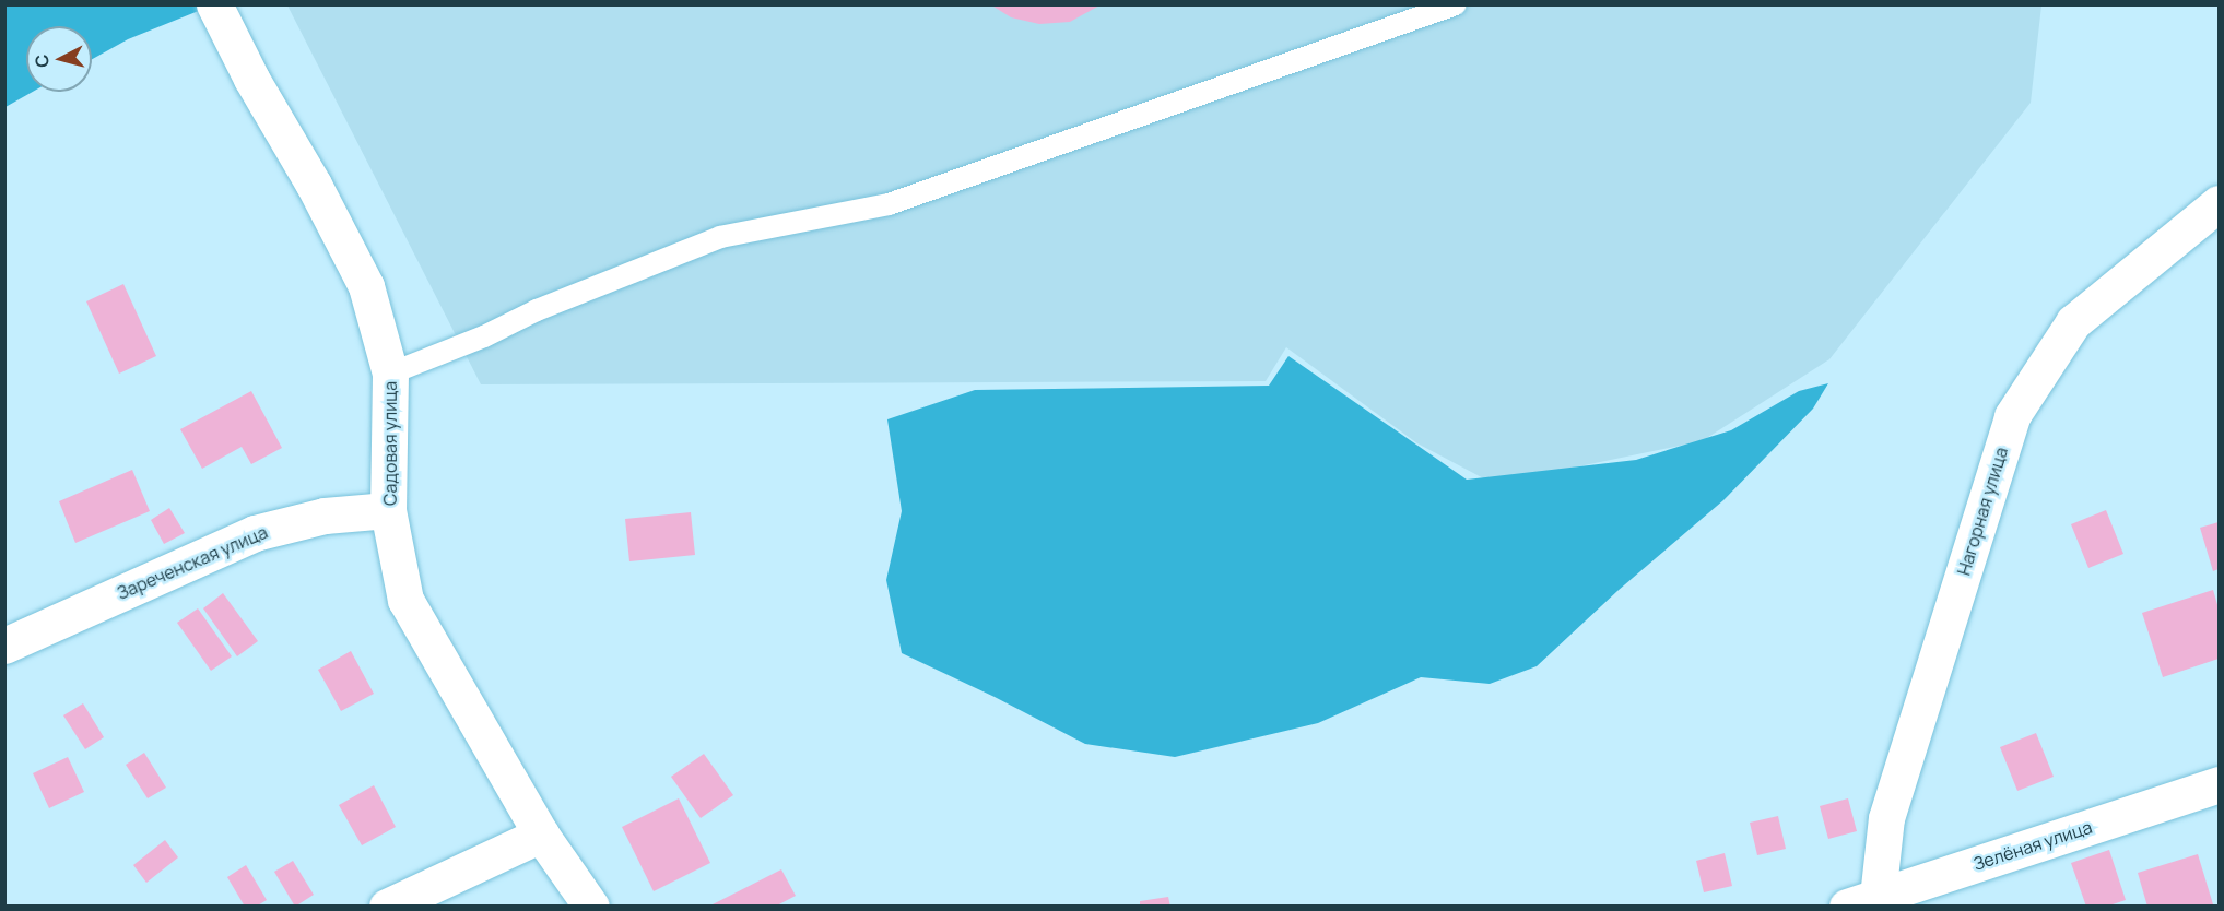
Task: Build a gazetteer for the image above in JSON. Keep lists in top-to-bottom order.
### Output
{
  "streets": {
    "street": [
      "Садовая улица",
      "Нагорная улица",
      "Зареченская улица",
      "Зелёная улица"
    ]
  },
  "crossings": [
    ["Садовая улица", "Зареченская улица"],
    ["Нагорная улица", "Зелёная улица"]
  ],
  "north": "left"
}
